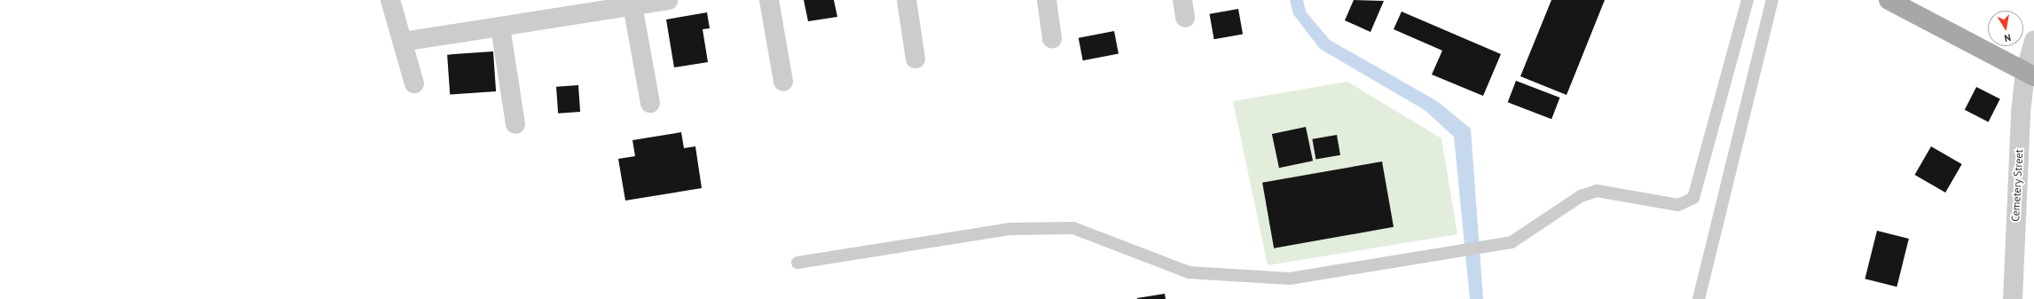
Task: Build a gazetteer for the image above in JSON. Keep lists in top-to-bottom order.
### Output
{
  "streets": {
    "street": ["Cemetery Street"]
  },
  "north": "bottom"
}
